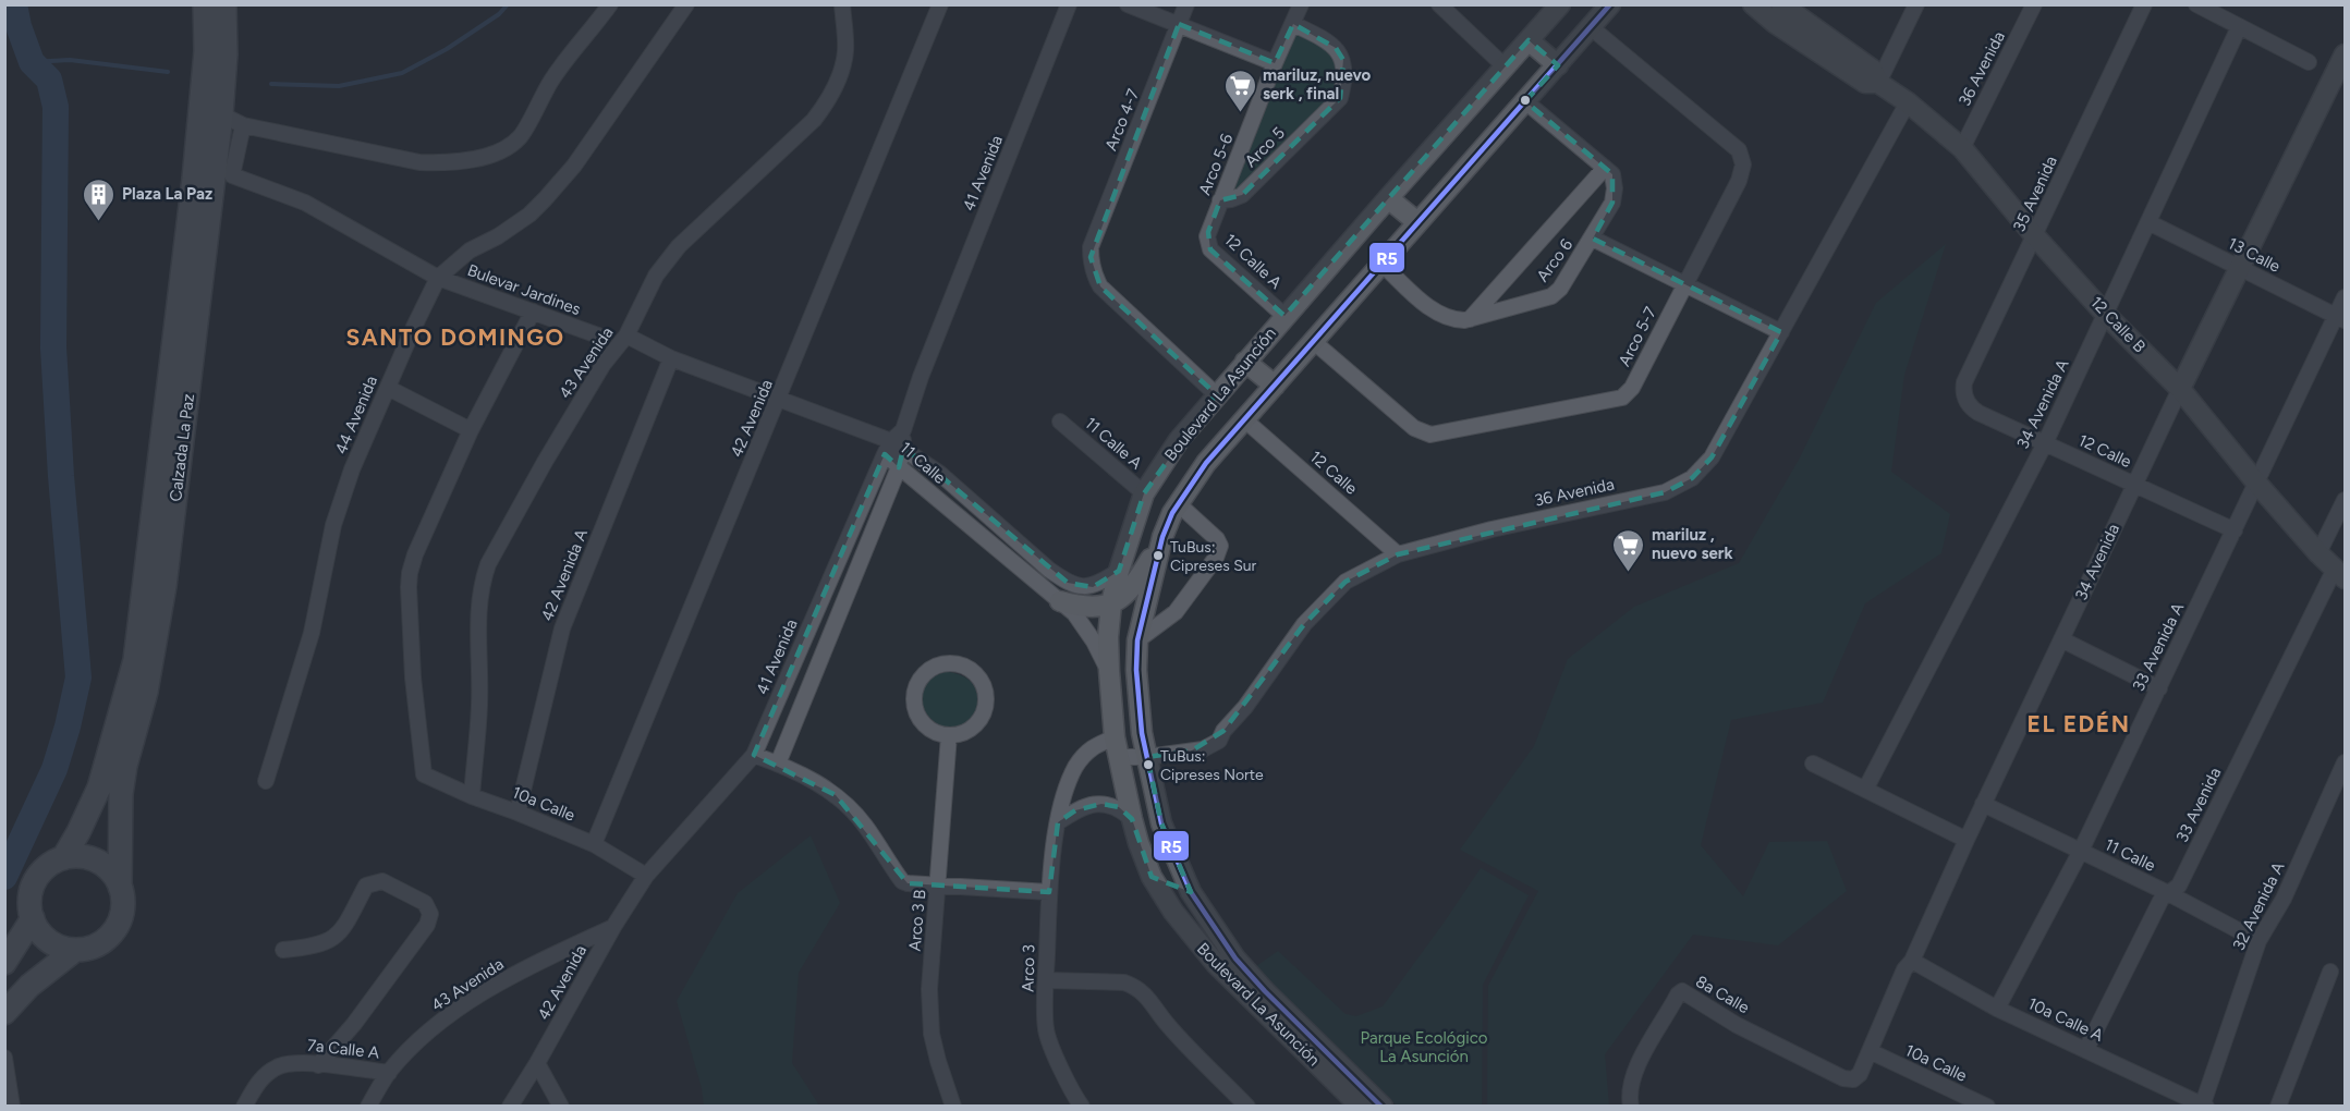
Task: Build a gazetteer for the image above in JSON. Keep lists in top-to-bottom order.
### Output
{
  "streets": {
    "main road": [
      "12 Calle B",
      "Boulevard La Asunción",
      "Calzada La Paz",
      "34 Avenida"
    ],
    "street": [
      "36 Avenida",
      "Arco 4-7",
      "Arco 5",
      "Arco 5-6",
      "41 Avenida",
      "35 Avenida",
      "13 Calle",
      "Arco 6",
      "12 Calle A",
      "Bulevar Jardines",
      "Arco 5-7",
      "43 Avenida",
      "34 Avenida A",
      "44 Avenida",
      "42 Avenida",
      "11 Calle A",
      "12 Calle",
      "11 Calle",
      "42 Avenida A",
      "33 Avenida A",
      "10a Calle",
      "33 Avenida",
      "32 Avenida A",
      "Arco 3 B",
      "Arco 3",
      "8a Calle",
      "10a Calle A",
      "7a Calle A"
    ]
  },
  "crossings": [
    ["36 Avenida", "12 Calle B"],
    ["36 Avenida", "Boulevard La Asunción"],
    ["36 Avenida", "12 Calle"],
    ["Arco 4-7", "Boulevard La Asunción"],
    ["Arco 5", "Arco 5-6"],
    ["Arco 5-6", "12 Calle A"],
    ["41 Avenida", "42 Avenida"],
    ["41 Avenida", "11 Calle"],
    ["41 Avenida", "10a Calle"],
    ["35 Avenida", "12 Calle B"],
    ["35 Avenida", "12 Calle"],
    ["13 Calle", "34 Avenida A"],
    ["13 Calle", "34 Avenida"],
    ["13 Calle", "33 Avenida A"],
    ["Arco 6", "Boulevard La Asunción"],
    ["12 Calle A", "Boulevard La Asunción"],
    ["Bulevar Jardines", "44 Avenida"],
    ["12 Calle B", "34 Avenida A"],
    ["12 Calle B", "34 Avenida"],
    ["12 Calle B", "33 Avenida A"],
    ["12 Calle B", "33 Avenida"],
    ["Arco 5-7", "Boulevard La Asunción"],
    ["43 Avenida", "42 Avenida"],
    ["43 Avenida", "10a Calle"],
    ["43 Avenida", "7a Calle A"],
    ["Boulevard La Asunción", "11 Calle A"],
    ["Boulevard La Asunción", "12 Calle"],
    ["Boulevard La Asunción", "11 Calle"],
    ["Boulevard La Asunción", "Arco 3"],
    ["34 Avenida A", "12 Calle"],
    ["42 Avenida", "11 Calle"],
    ["42 Avenida", "10a Calle"],
    ["12 Calle", "34 Avenida"],
    ["12 Calle", "33 Avenida A"],
    ["11 Calle", "34 Avenida"],
    ["11 Calle", "33 Avenida A"],
    ["11 Calle", "33 Avenida"],
    ["11 Calle", "32 Avenida A"],
    ["34 Avenida", "10a Calle"],
    ["34 Avenida", "8a Calle"],
    ["34 Avenida", "10a Calle A"],
    ["42 Avenida A", "10a Calle"],
    ["33 Avenida A", "10a Calle A"],
    ["33 Avenida", "10a Calle A"],
    ["32 Avenida A", "10a Calle A"]
  ],
  "districts": ["SANTO DOMINGO", "EL EDÉN"],
  "parks": ["Parque Ecológico La Asunción"],
  "places": {
    "supermarket": ["mariluz, nuevo serk , final", "mariluz , nuevo serk"],
    "building": ["Plaza La Paz"],
    "other": ["TuBus: Cipreses Sur", "TuBus: Cipreses Norte"]
  },
  "lines": ["transit line R5"]
}
